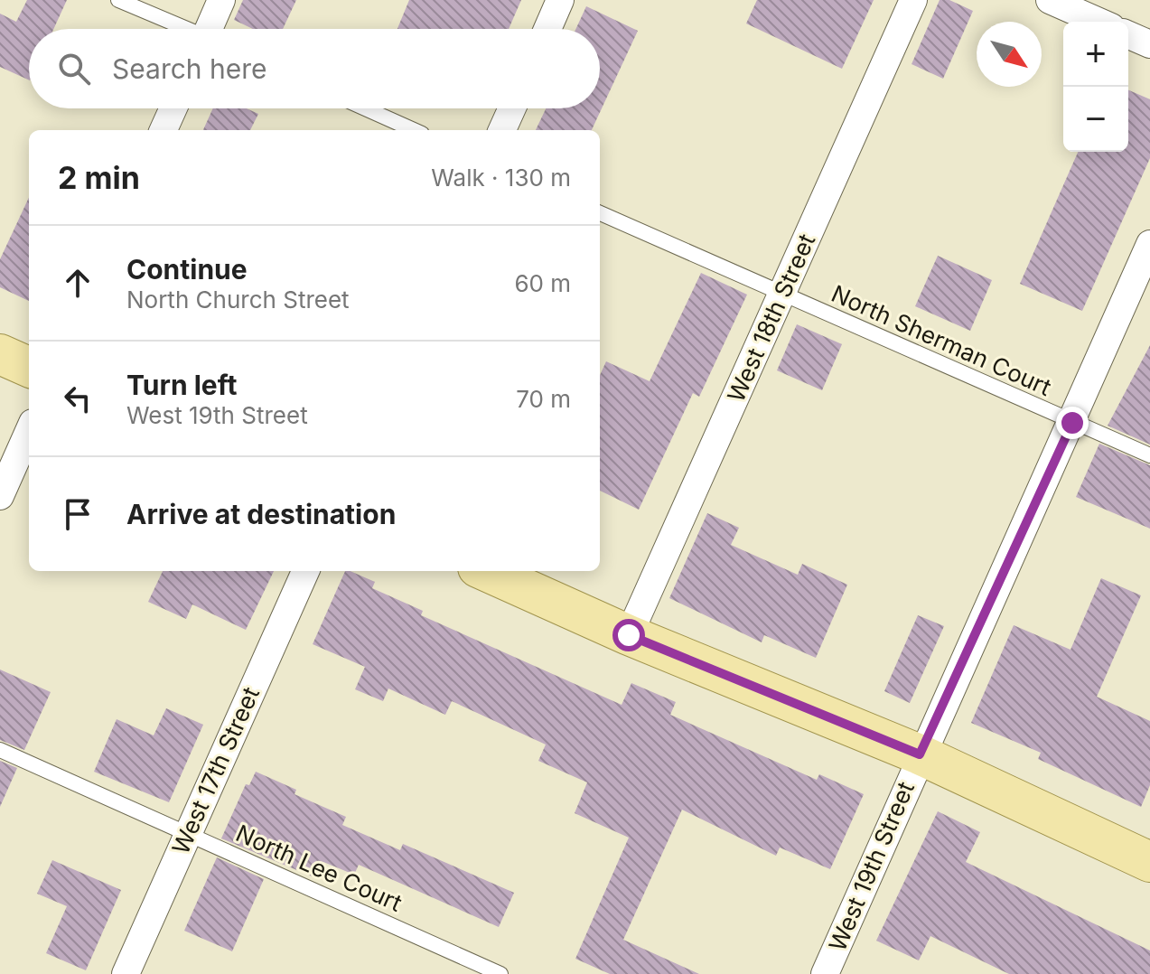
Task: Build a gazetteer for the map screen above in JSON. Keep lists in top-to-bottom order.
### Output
{
  "streets": {
    "street": ["West 18th Street", "West 17th Street", "West 19th Street"],
    "lane": ["North Sherman Court", "North Lee Court"]
  },
  "crossings": [
    ["West 18th Street", "North Sherman Court"],
    ["North Sherman Court", "West 19th Street"],
    ["West 17th Street", "North Lee Court"]
  ],
  "north": "bottom right",
  "page": {
    "map_buttons": ["+", "−"],
    "search": "Search here",
    "heading": ["2 min", "Walk · 130 m"],
    "list": [
      ["Continue", "North Church Street", "60 m"],
      ["Turn left", "West 19th Street", "70 m"],
      "Arrive at destination"
    ]
  }
}
